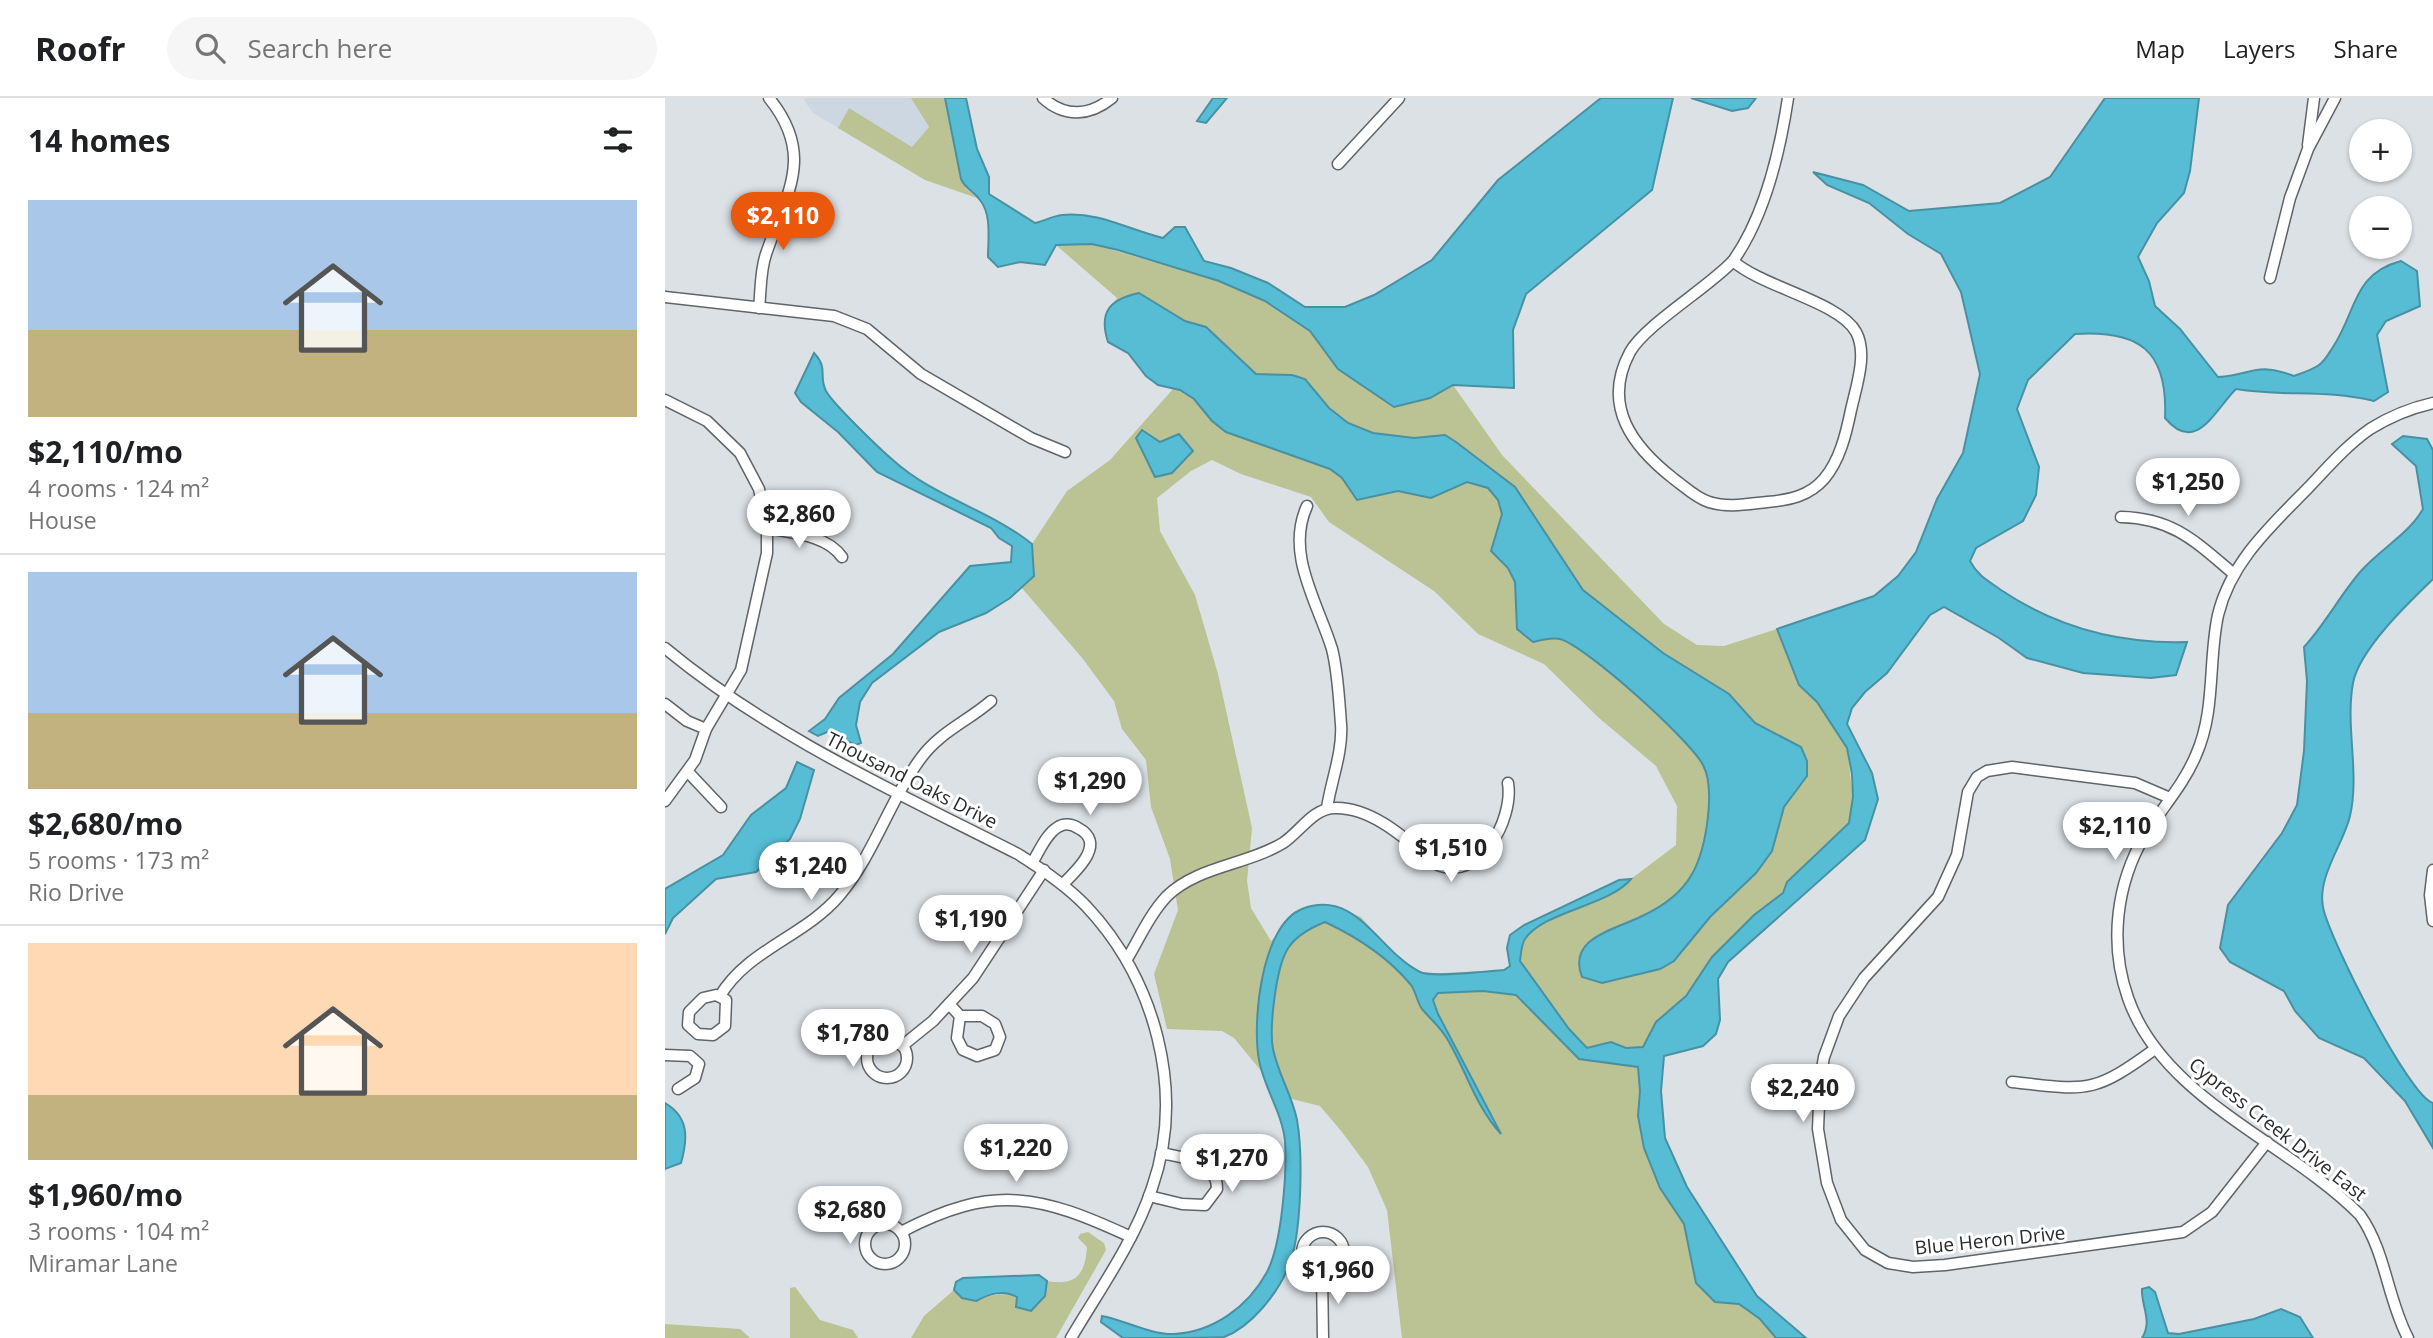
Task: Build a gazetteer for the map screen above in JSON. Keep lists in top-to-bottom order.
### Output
{
  "streets": {
    "street": ["Thousand Oaks Drive", "Cypress Creek Drive East", "Blue Heron Drive"]
  },
  "crossings": [
    ["Cypress Creek Drive East", "Blue Heron Drive"]
  ],
  "page": {
    "header": "Roofr",
    "search": "Search here",
    "nav": ["Map", "Layers", "Share"],
    "heading": "14 homes",
    "map_buttons": ["+", "−"],
    "list": [
      {
        "name": "$2,110/mo",
        "note": "4 rooms · 124 m² · House"
      },
      {
        "name": "$2,680/mo",
        "note": "5 rooms · 173 m² · Rio Drive"
      },
      {
        "name": "$1,960/mo",
        "note": "3 rooms · 104 m² · Miramar Lane"
      }
    ],
    "price": [
      "$2,110",
      "$1,250",
      "$2,860",
      "$1,290",
      "$2,110",
      "$1,510",
      "$1,240",
      "$1,190",
      "$1,780",
      "$2,240",
      "$1,220",
      "$1,270",
      "$2,680",
      "$1,960"
    ]
  }
}
